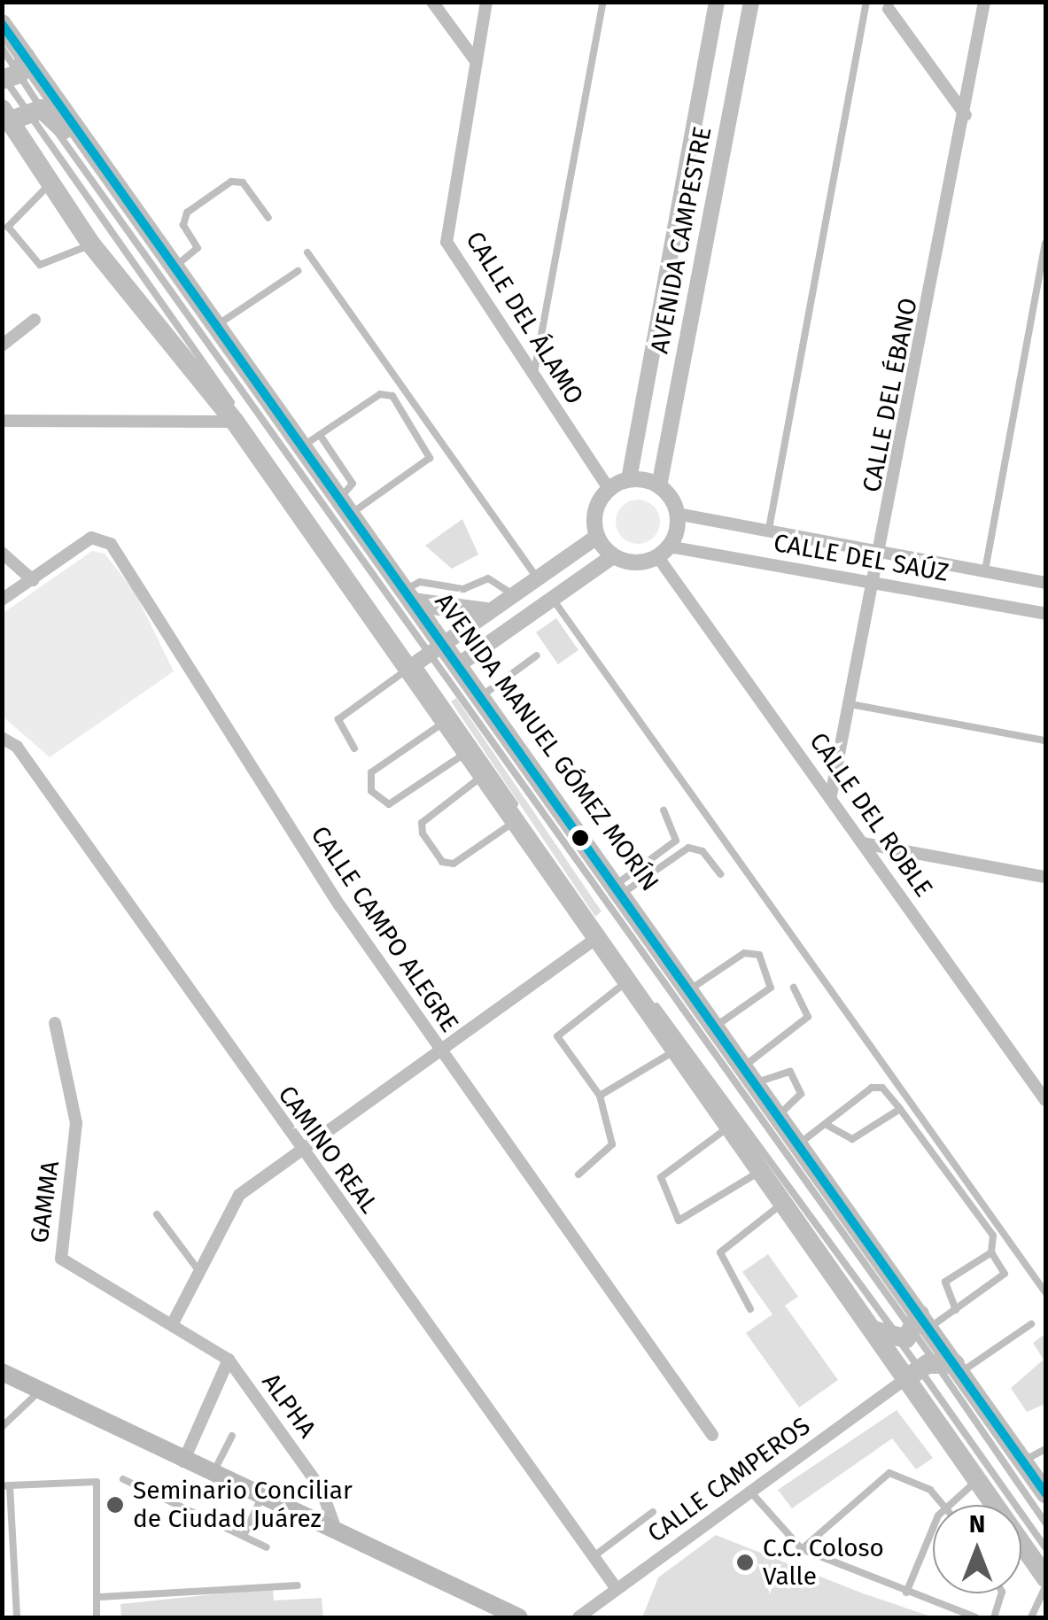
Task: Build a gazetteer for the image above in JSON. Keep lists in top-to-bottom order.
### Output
{
  "streets": {
    "main road": ["AVENIDA MANUEL GÓMEZ MORÍN"],
    "street": [
      "AVENIDA CAMPESTRE",
      "CALLE DEL ÁLAMO",
      "CALLE DEL ÉBANO",
      "CALLE DEL SAÚZ",
      "CALLE DEL ROBLE",
      "CALLE CAMPO ALEGRE",
      "CAMINO REAL",
      "GAMMA",
      "ALPHA",
      "CALLE CAMPEROS"
    ]
  },
  "crossings": [
    ["AVENIDA CAMPESTRE", "CALLE DEL ÁLAMO"],
    ["AVENIDA CAMPESTRE", "CALLE DEL SAÚZ"],
    ["AVENIDA CAMPESTRE", "CALLE DEL ROBLE"],
    ["CALLE DEL ÁLAMO", "CALLE DEL SAÚZ"],
    ["CALLE DEL ÁLAMO", "CALLE DEL ROBLE"],
    ["CALLE DEL ÉBANO", "CALLE DEL SAÚZ"],
    ["CALLE DEL ÉBANO", "CALLE DEL ROBLE"],
    ["CALLE DEL SAÚZ", "CALLE DEL ROBLE"],
    ["AVENIDA MANUEL GÓMEZ MORÍN", "CALLE CAMPEROS"],
    ["CAMINO REAL", "CALLE CAMPEROS"],
    ["GAMMA", "ALPHA"]
  ],
  "places": ["Seminario Conciliar de Ciudad Juárez", "C.C. Coloso Valle"],
  "north": "top"
}
